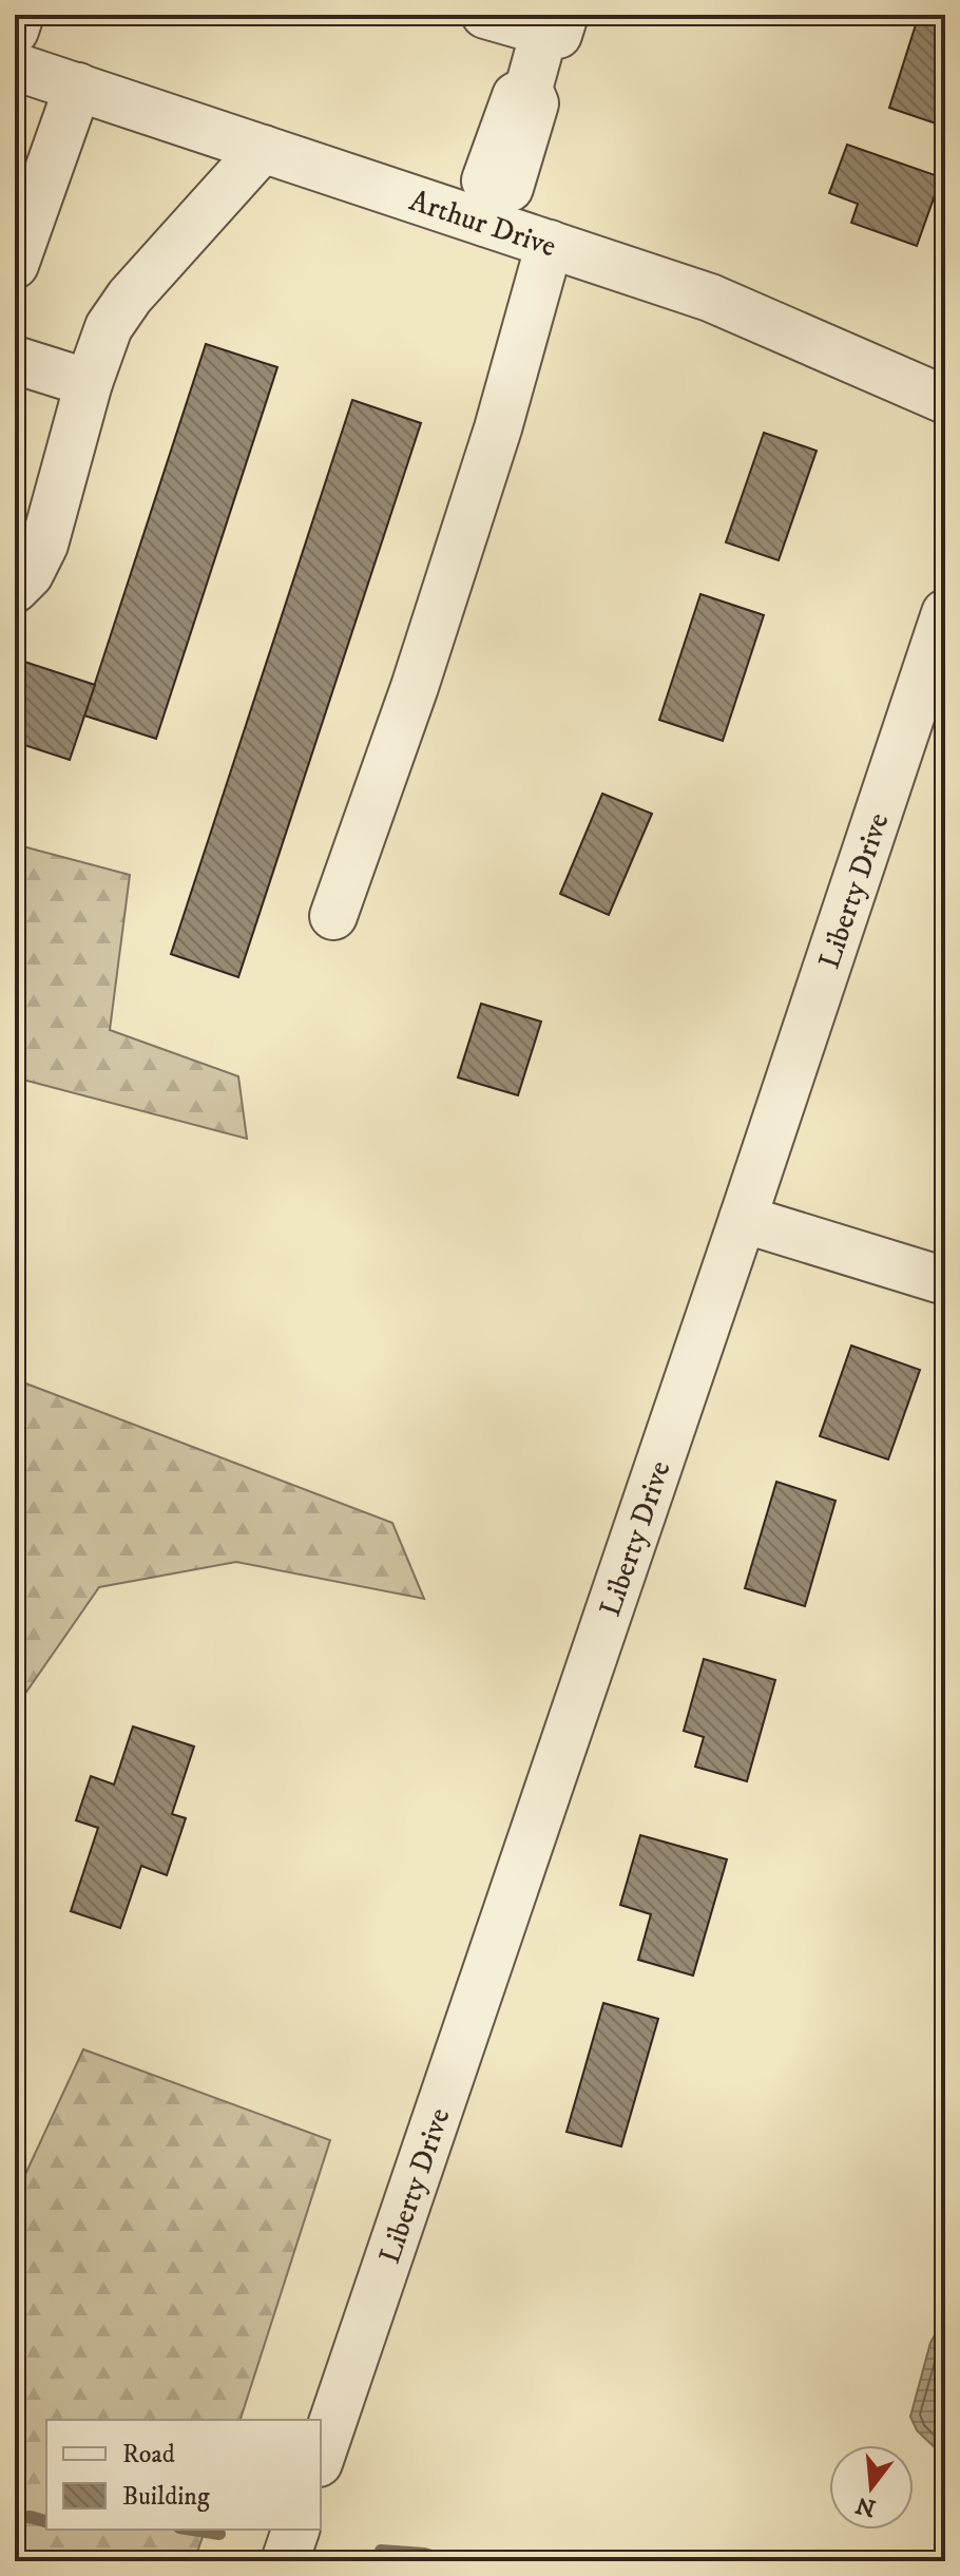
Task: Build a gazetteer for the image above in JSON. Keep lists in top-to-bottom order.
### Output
{
  "streets": {
    "street": ["Arthur Drive", "Liberty Drive"]
  },
  "legend": ["Road", "Building"],
  "north": "bottom"
}
